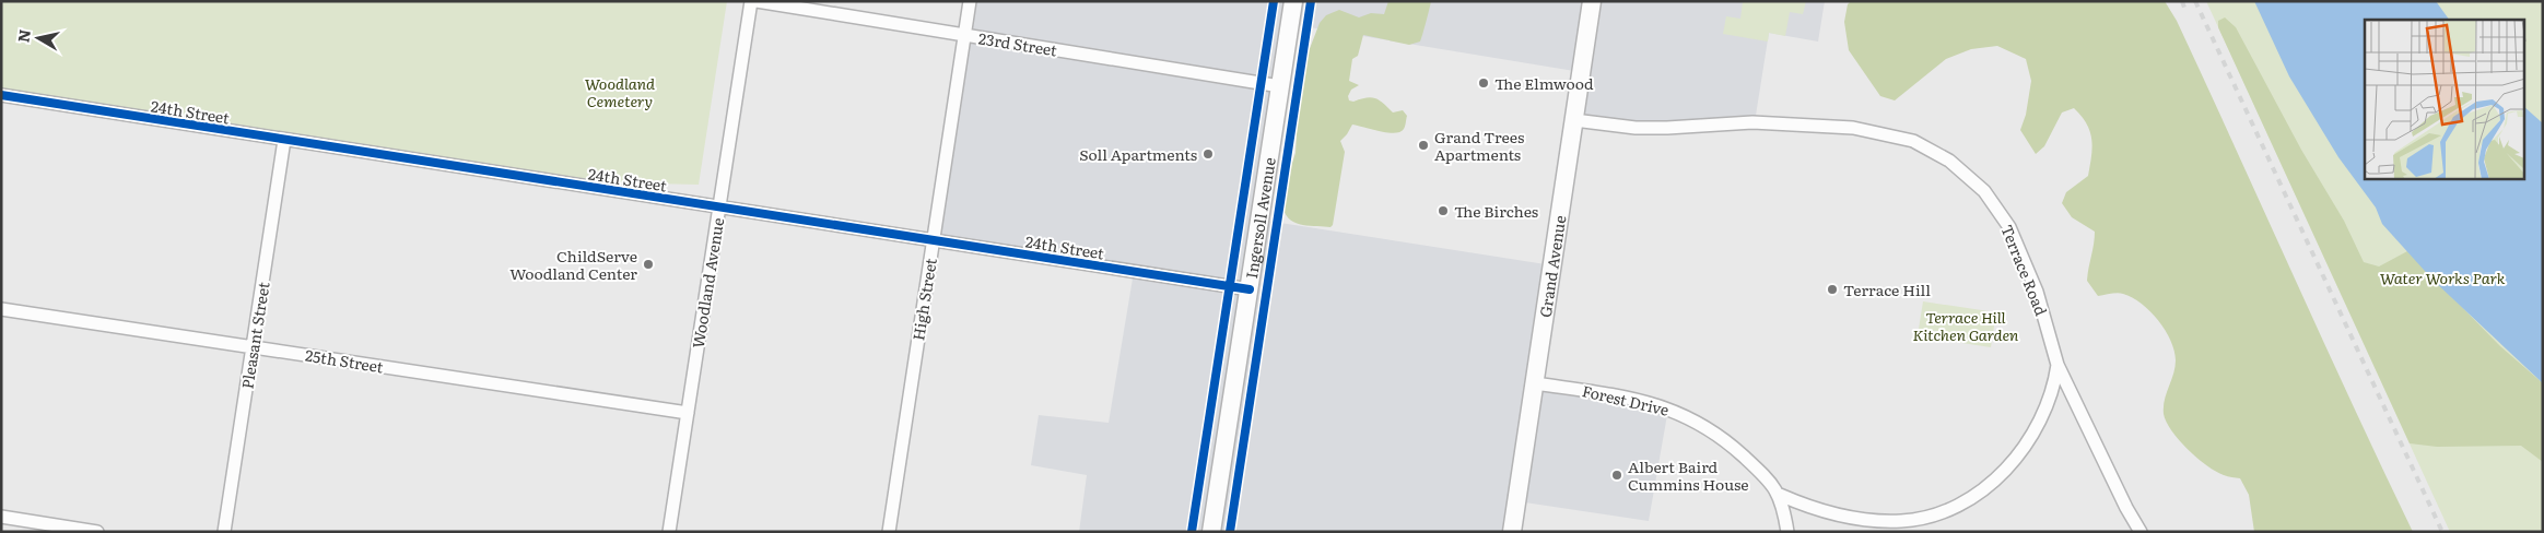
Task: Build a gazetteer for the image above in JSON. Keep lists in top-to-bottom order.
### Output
{
  "streets": {
    "main road": ["Ingersoll Avenue", "Grand Avenue"],
    "street": [
      "23rd Street",
      "24th Street",
      "Terrace Road",
      "Woodland Avenue",
      "High Street",
      "Pleasant Street",
      "25th Street",
      "Forest Drive"
    ]
  },
  "crossings": [
    ["23rd Street", "Ingersoll Avenue"],
    ["23rd Street", "High Street"],
    ["24th Street", "Ingersoll Avenue"],
    ["24th Street", "Woodland Avenue"],
    ["24th Street", "High Street"],
    ["24th Street", "Pleasant Street"],
    ["Grand Avenue", "Terrace Road"],
    ["Grand Avenue", "Forest Drive"],
    ["Woodland Avenue", "25th Street"],
    ["Pleasant Street", "25th Street"]
  ],
  "parks": ["Woodland Cemetery", "Water Works Park", "Terrace Hill Kitchen Garden"],
  "places": [
    "The Elmwood",
    "Grand Trees Apartments",
    "Soll Apartments",
    "The Birches",
    "ChildServe Woodland Center",
    "Terrace Hill",
    "Albert Baird Cummins House"
  ],
  "north": "left"
}
